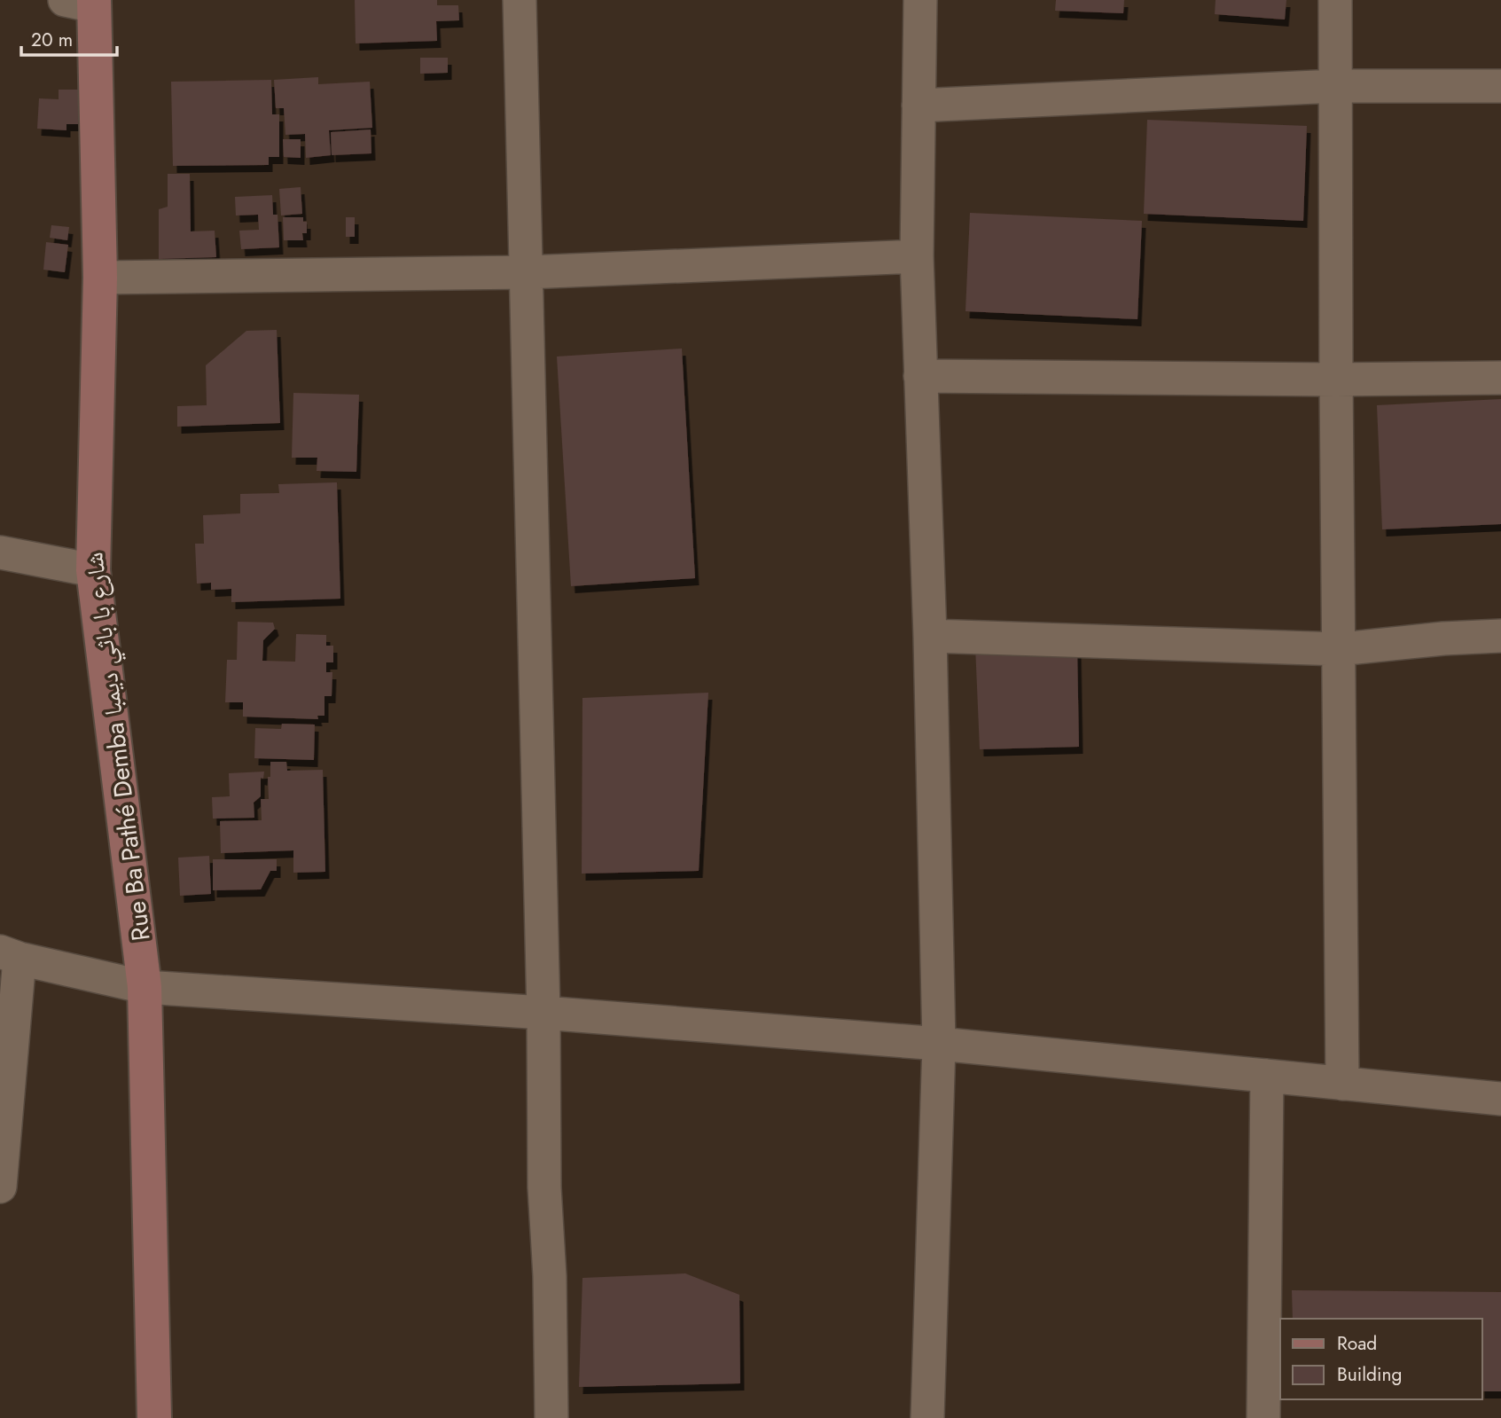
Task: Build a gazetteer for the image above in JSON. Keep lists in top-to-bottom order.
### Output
{
  "streets": {
    "street": ["Rue Ba Pathé Demba شارع با باثي ديمبا"]
  },
  "legend": ["Road", "Building"],
  "scale_bar": "20 m"
}
